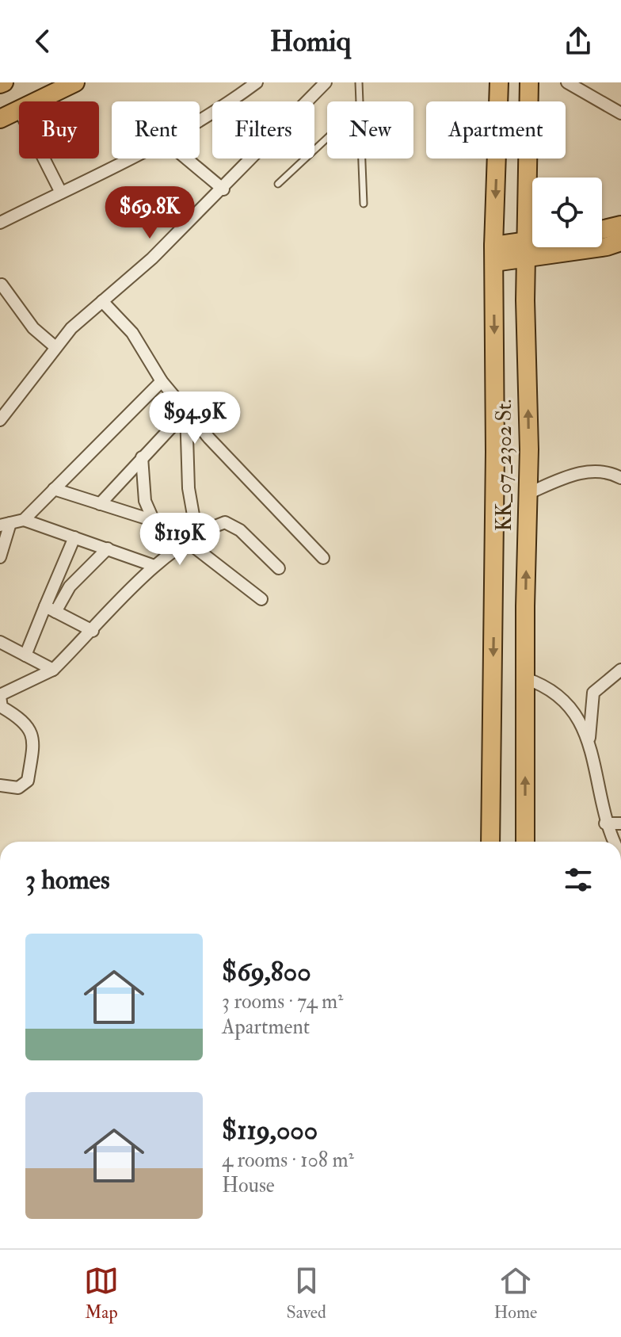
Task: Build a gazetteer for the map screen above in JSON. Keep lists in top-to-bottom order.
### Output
{
  "streets": {
    "main road": ["KK_07_2302 St."]
  },
  "page": {
    "header": "Homiq",
    "chip": [
      "Buy",
      "Rent",
      "Filters",
      "New",
      "Apartment"
    ],
    "price": ["$69.8K", "$94.9K", "$119K"],
    "heading": "3 homes",
    "list": [
      {
        "name": "$69,800",
        "note": "3 rooms · 74 m² · Apartment"
      },
      {
        "name": "$119,000",
        "note": "4 rooms · 108 m² · House"
      }
    ],
    "tabs": ["Map", "Saved", "Home"]
  }
}
